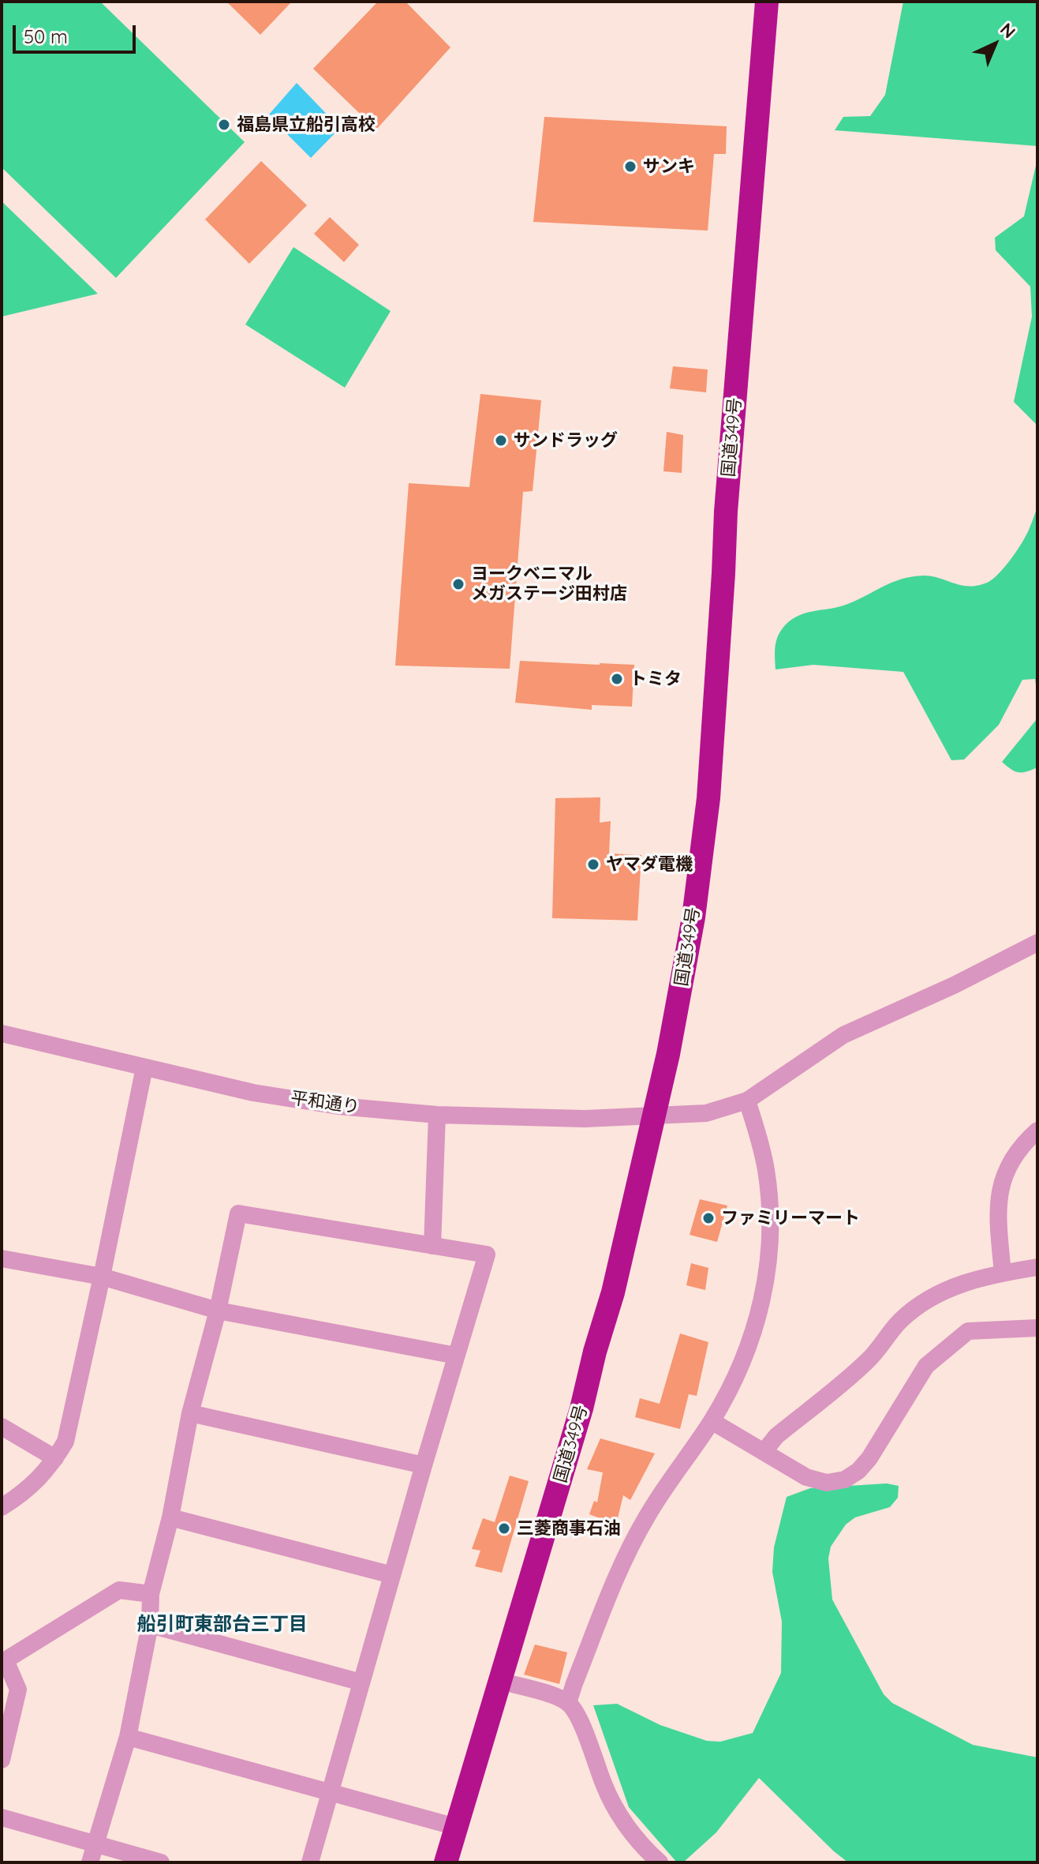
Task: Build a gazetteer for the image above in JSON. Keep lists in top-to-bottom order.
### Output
{
  "streets": {
    "highway": ["国道349号"],
    "street": ["平和通り"]
  },
  "crossings": [
    ["国道349号", "平和通り"]
  ],
  "districts": ["船引町東部台三丁目"],
  "places": [
    "福島県立船引高校",
    "サンキ",
    "サンドラッグ",
    "ヨークベニマル メガステージ田村店",
    "トミタ",
    "ヤマダ電機",
    "ファミリーマート",
    "三菱商事石油"
  ],
  "scale_bar": "50 m",
  "north": "top right"
}
